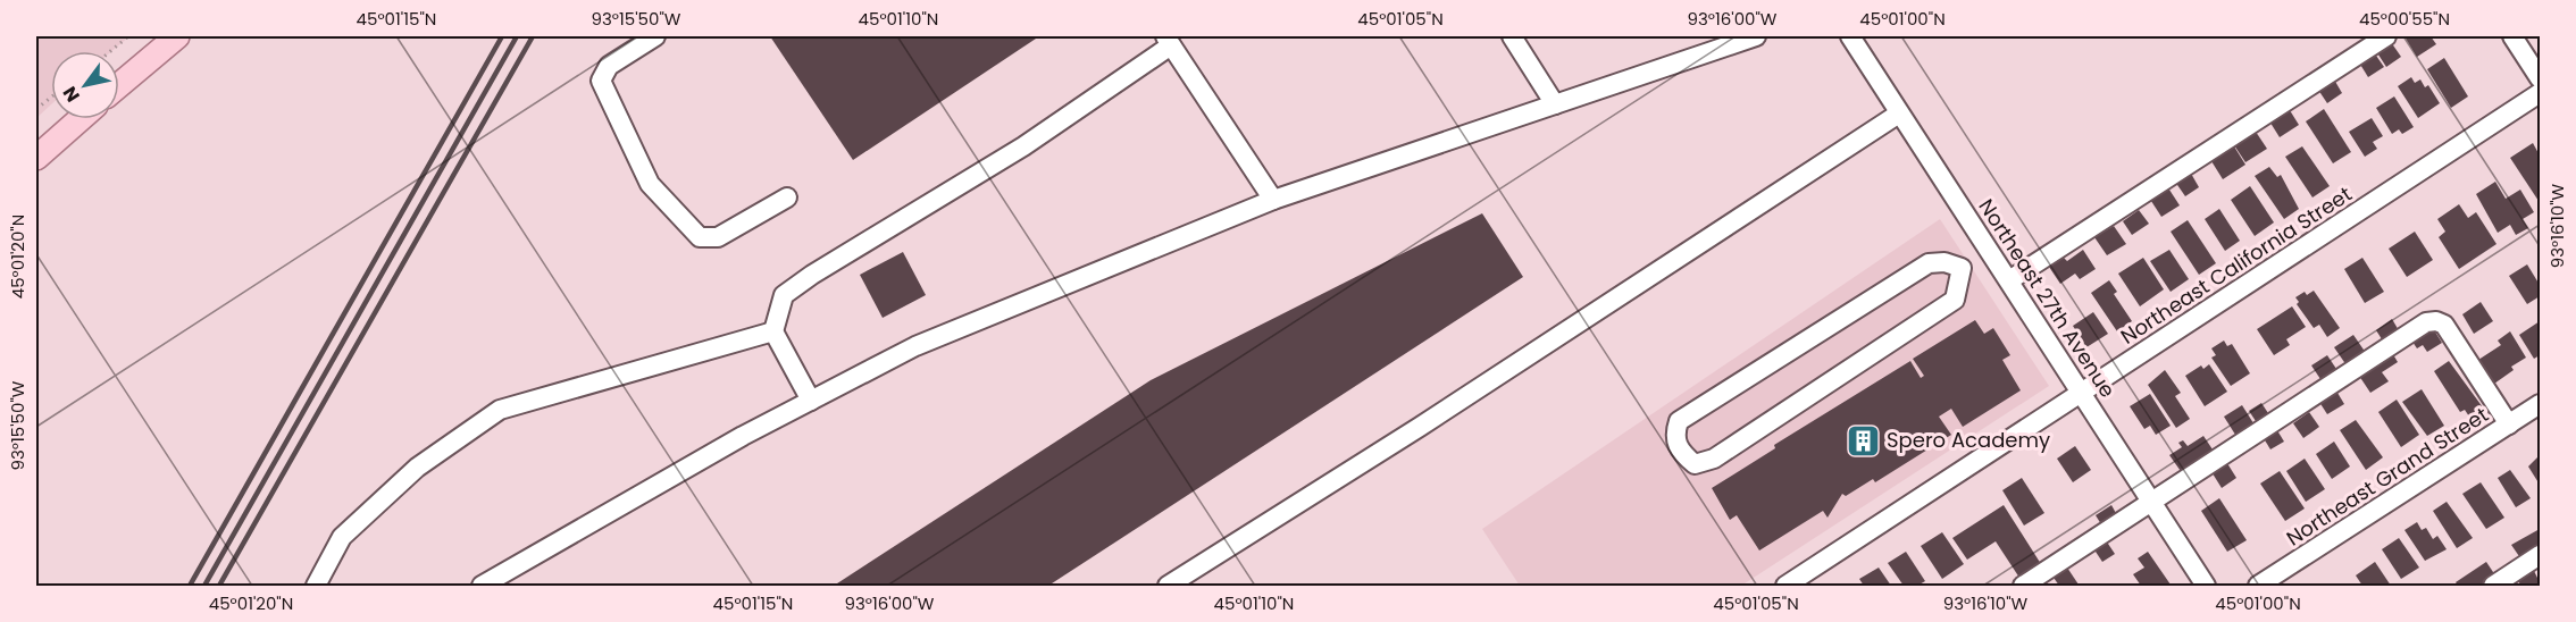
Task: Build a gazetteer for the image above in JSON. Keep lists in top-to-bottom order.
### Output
{
  "streets": {
    "street": ["Northeast California Street", "Northeast 27th Avenue", "Northeast Grand Street"]
  },
  "crossings": [
    ["Northeast California Street", "Northeast 27th Avenue"]
  ],
  "places": {
    "building": ["Spero Academy"]
  },
  "north": "bottom left",
  "coordinates": [
    "45°01'15\"N",
    "93°15'50\"W",
    "45°01'10\"N",
    "45°01'05\"N",
    "93°16'00\"W",
    "45°01'00\"N",
    "45°00'55\"N",
    "93°16'10\"W",
    "45°01'20\"N"
  ]
}
